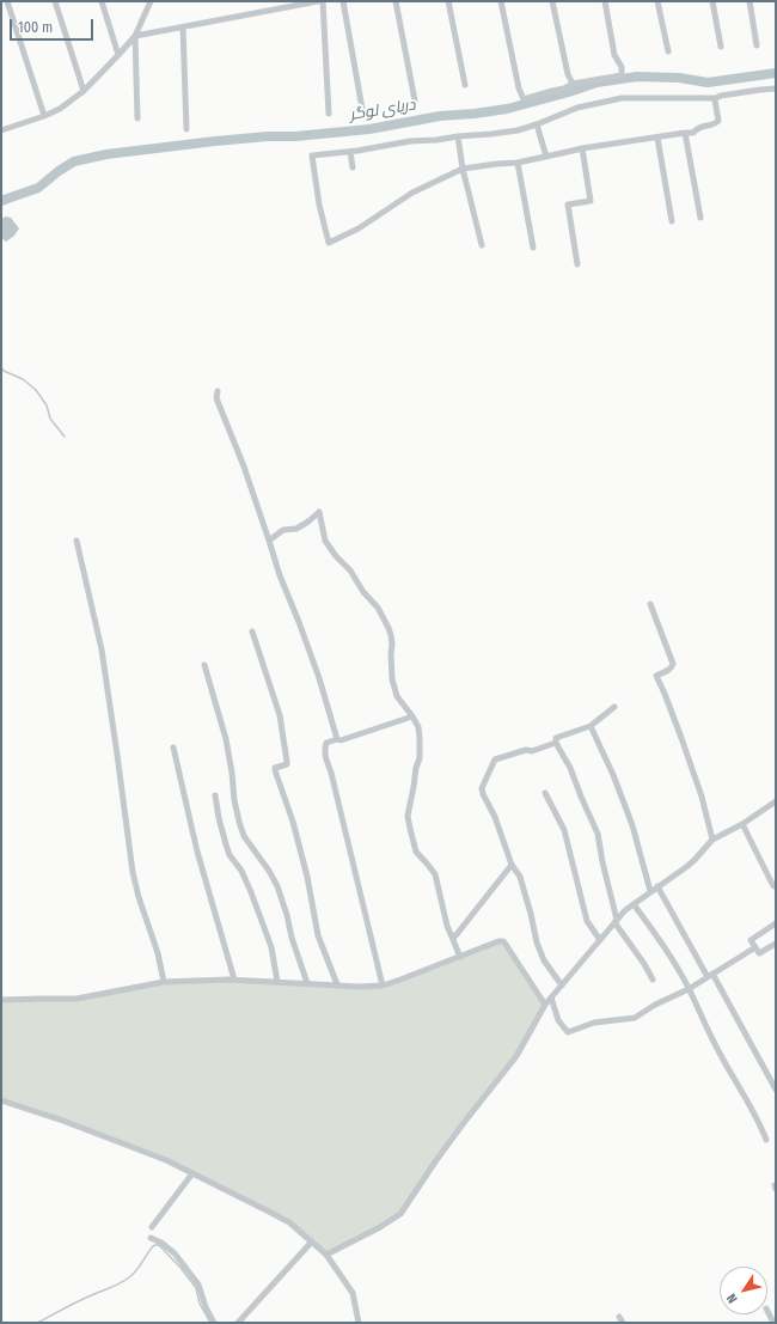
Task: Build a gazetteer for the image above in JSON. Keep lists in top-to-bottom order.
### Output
{
  "water": ["دریای لوگر"],
  "scale_bar": "100 m",
  "north": "bottom left"
}
